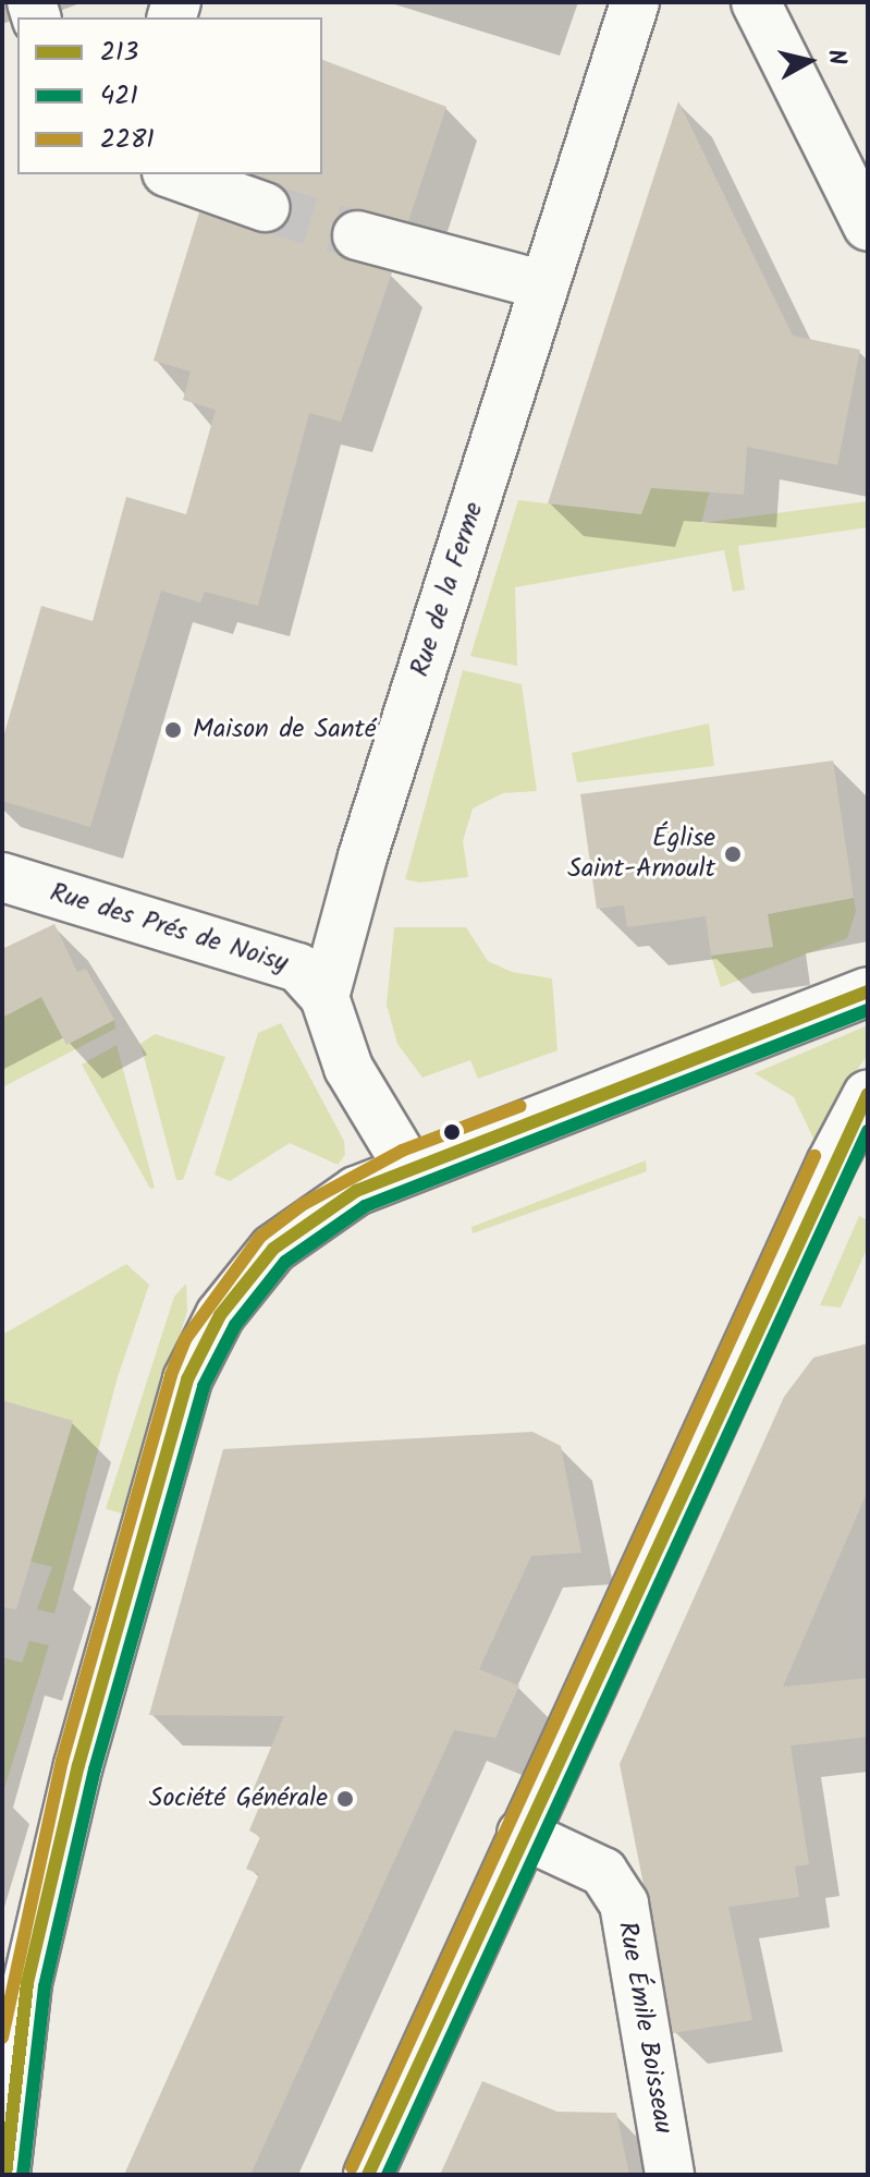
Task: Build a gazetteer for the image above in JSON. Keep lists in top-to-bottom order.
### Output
{
  "streets": {
    "main road": ["Rue de la Ferme", "Rue des Prés de Noisy", "Rue Émile Boisseau"]
  },
  "crossings": [
    ["Rue de la Ferme", "Rue des Prés de Noisy"]
  ],
  "places": ["Maison de Santé", "Église Saint-Arnoult", "Société Générale"],
  "lines": ["transit line 213", "transit line 421", "transit line 2281"],
  "legend": ["213", "421", "2281"],
  "north": "right"
}
